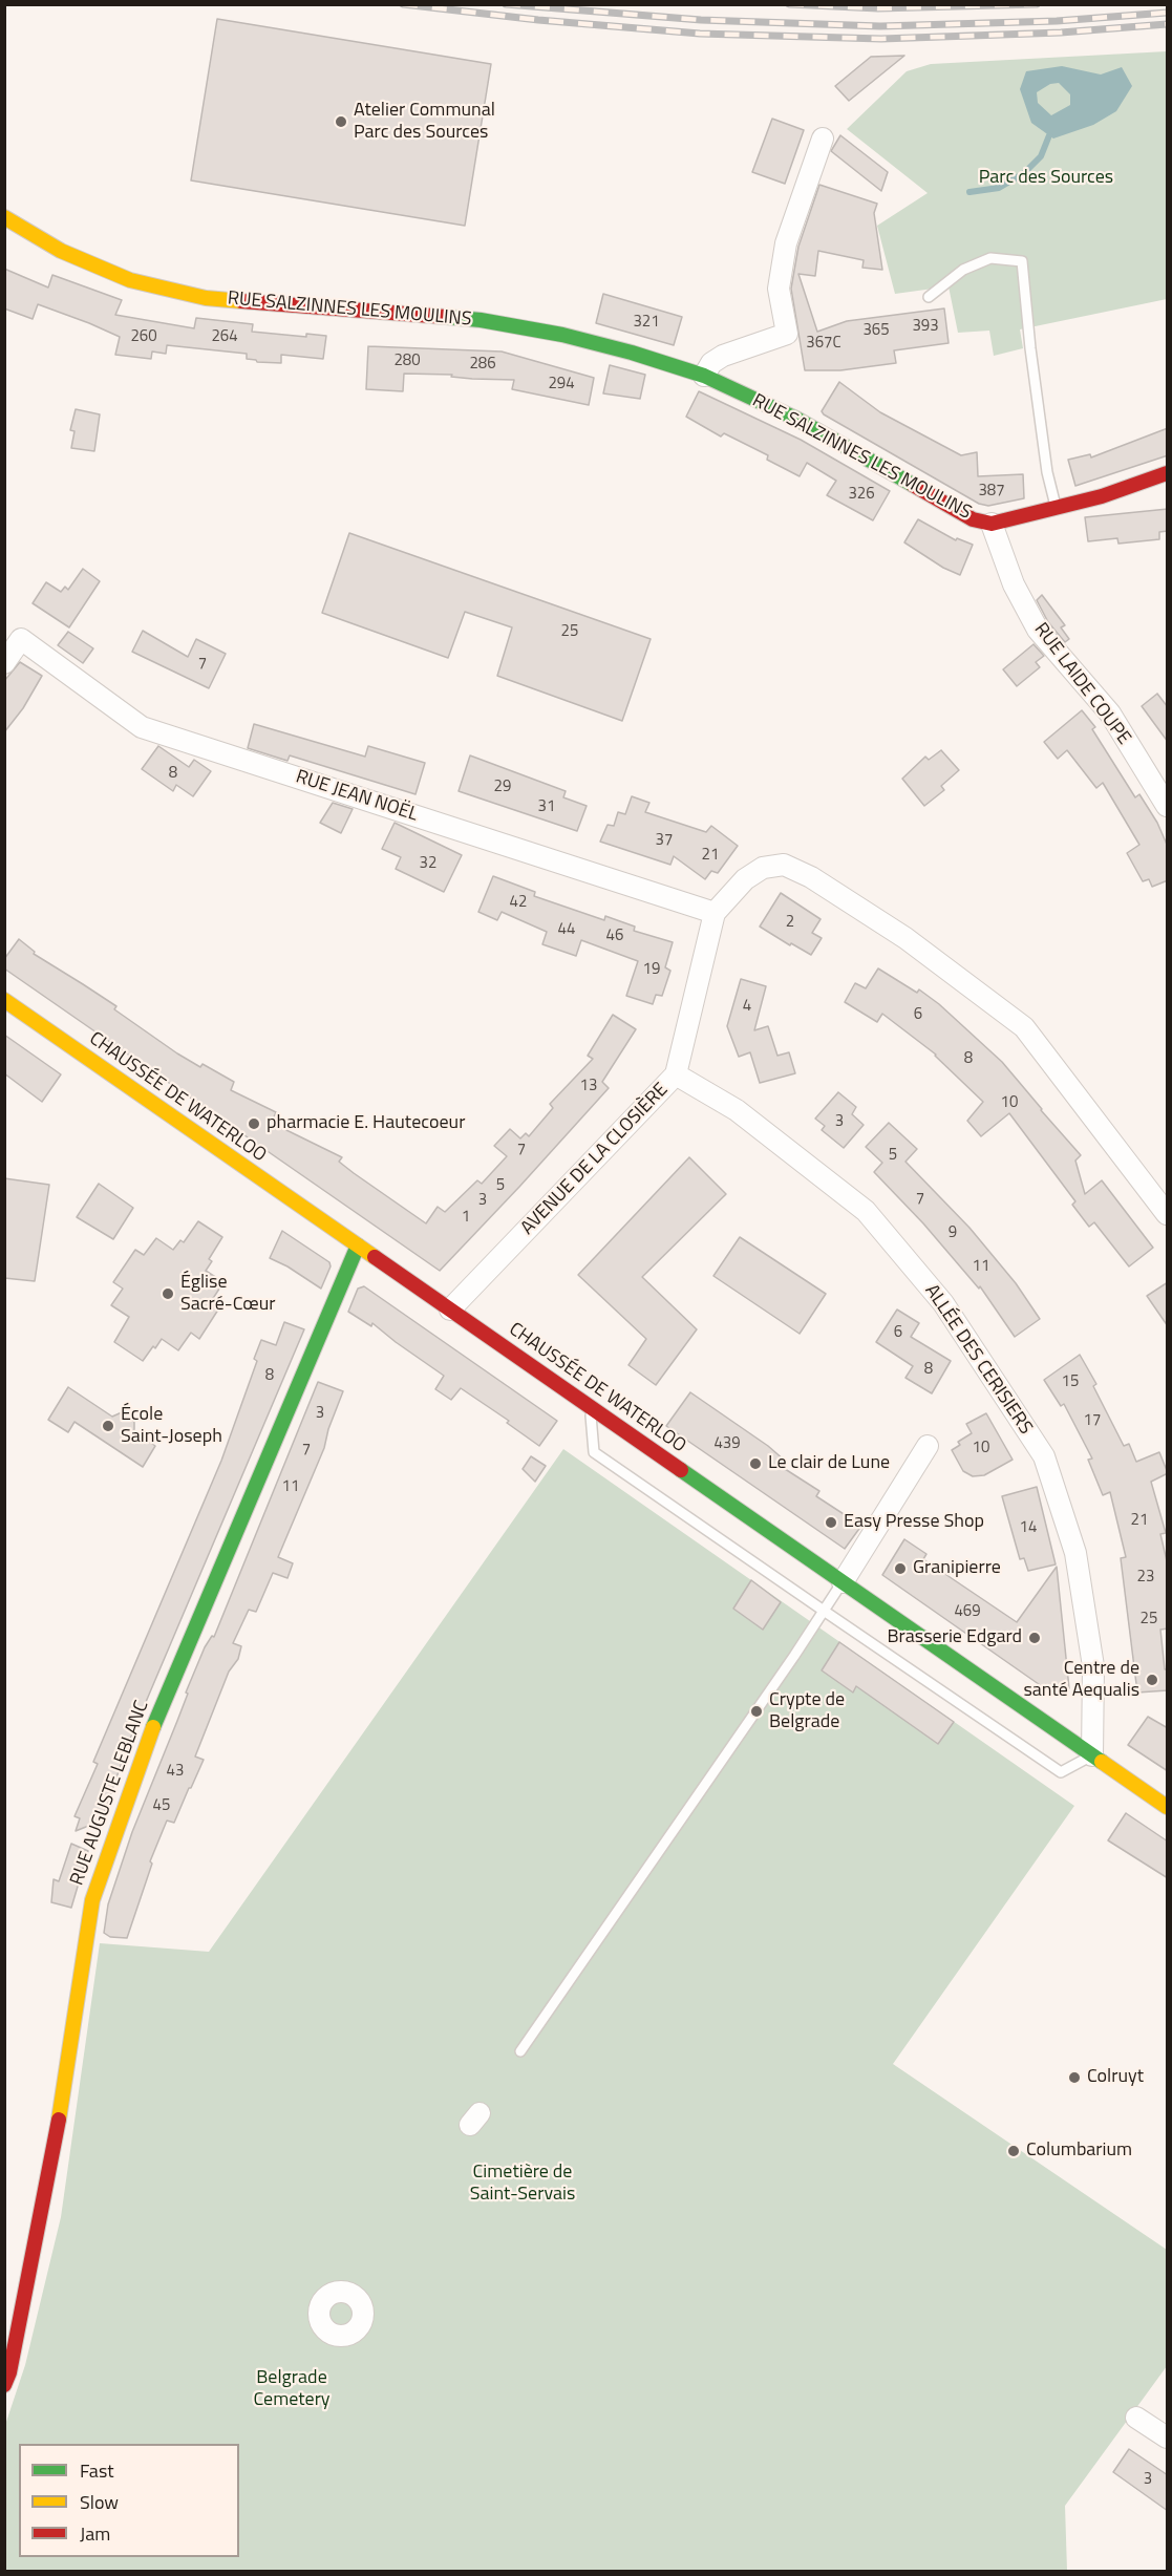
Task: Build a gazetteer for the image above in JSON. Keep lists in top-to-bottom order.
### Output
{
  "streets": {
    "street": [
      "RUE SALZINNES LES MOULINS",
      "RUE LAIDE COUPE",
      "RUE JEAN NOËL",
      "CHAUSSÉE DE WATERLOO",
      "AVENUE DE LA CLOSIÈRE",
      "ALLÉE DES CERISIERS",
      "RUE AUGUSTE LEBLANC"
    ]
  },
  "crossings": [
    ["RUE SALZINNES LES MOULINS", "RUE LAIDE COUPE"],
    ["RUE JEAN NOËL", "AVENUE DE LA CLOSIÈRE"],
    ["CHAUSSÉE DE WATERLOO", "AVENUE DE LA CLOSIÈRE"],
    ["CHAUSSÉE DE WATERLOO", "ALLÉE DES CERISIERS"],
    ["CHAUSSÉE DE WATERLOO", "RUE AUGUSTE LEBLANC"],
    ["AVENUE DE LA CLOSIÈRE", "ALLÉE DES CERISIERS"]
  ],
  "parks": ["Parc des Sources", "Cimetière de Saint-Servais", "Belgrade Cemetery"],
  "places": [
    "Atelier Communal Parc des Sources",
    "pharmacie E. Hautecoeur",
    "Église Sacré-Cœur",
    "École Saint-Joseph",
    "Le clair de Lune",
    "Easy Presse Shop",
    "Granipierre",
    "Brasserie Edgard",
    "Centre de santé Aequalis",
    "Crypte de Belgrade",
    "Colruyt",
    "Columbarium"
  ],
  "house_numbers": [
    "321",
    "393",
    "365",
    "260",
    "264",
    "367C",
    "280",
    "286",
    "294",
    "387",
    "326",
    "25",
    "7",
    "8",
    "29",
    "31",
    "37",
    "21",
    "32",
    "42",
    "2",
    "44",
    "46",
    "19",
    "4",
    "6",
    "8",
    "13",
    "10",
    "3",
    "7",
    "5",
    "5",
    "7",
    "3",
    "1",
    "9",
    "11",
    "6",
    "8",
    "8",
    "15",
    "3",
    "17",
    "439",
    "10",
    "7",
    "11",
    "21",
    "14",
    "23",
    "469",
    "25",
    "43",
    "45",
    "3"
  ],
  "legend": ["Fast", "Slow", "Jam"]
}
